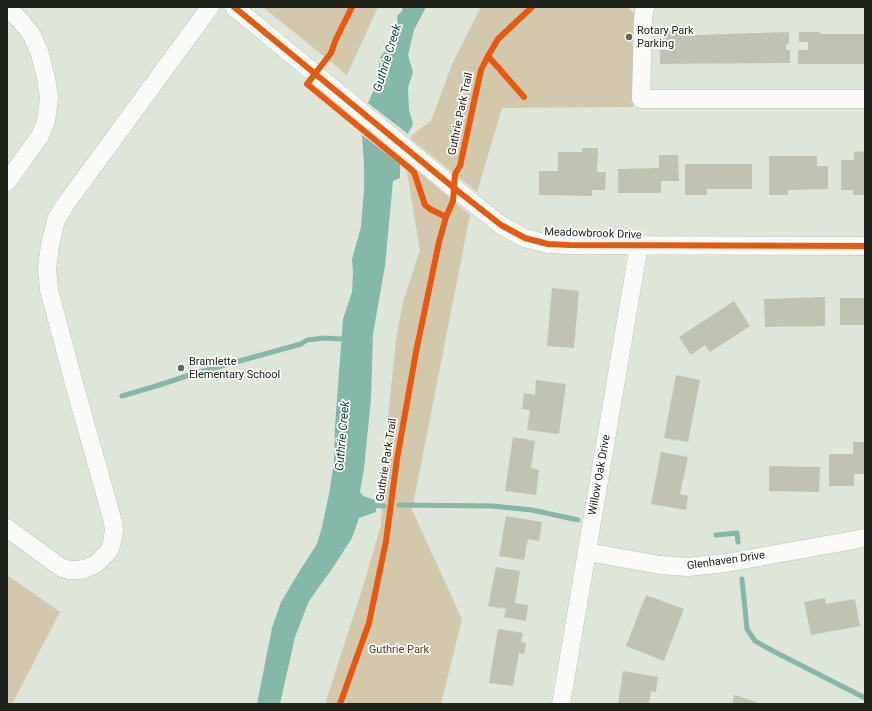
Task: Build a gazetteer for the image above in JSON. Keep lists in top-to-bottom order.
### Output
{
  "streets": {
    "street": ["Meadowbrook Drive", "Willow Oak Drive", "Glenhaven Drive"],
    "cycle path": ["Guthrie Park Trail"]
  },
  "crossings": [
    ["Meadowbrook Drive", "Willow Oak Drive"],
    ["Willow Oak Drive", "Glenhaven Drive"]
  ],
  "water": ["Guthrie Creek"],
  "parks": ["Guthrie Park"],
  "places": ["Rotary Park Parking", "Bramlette Elementary School"]
}
